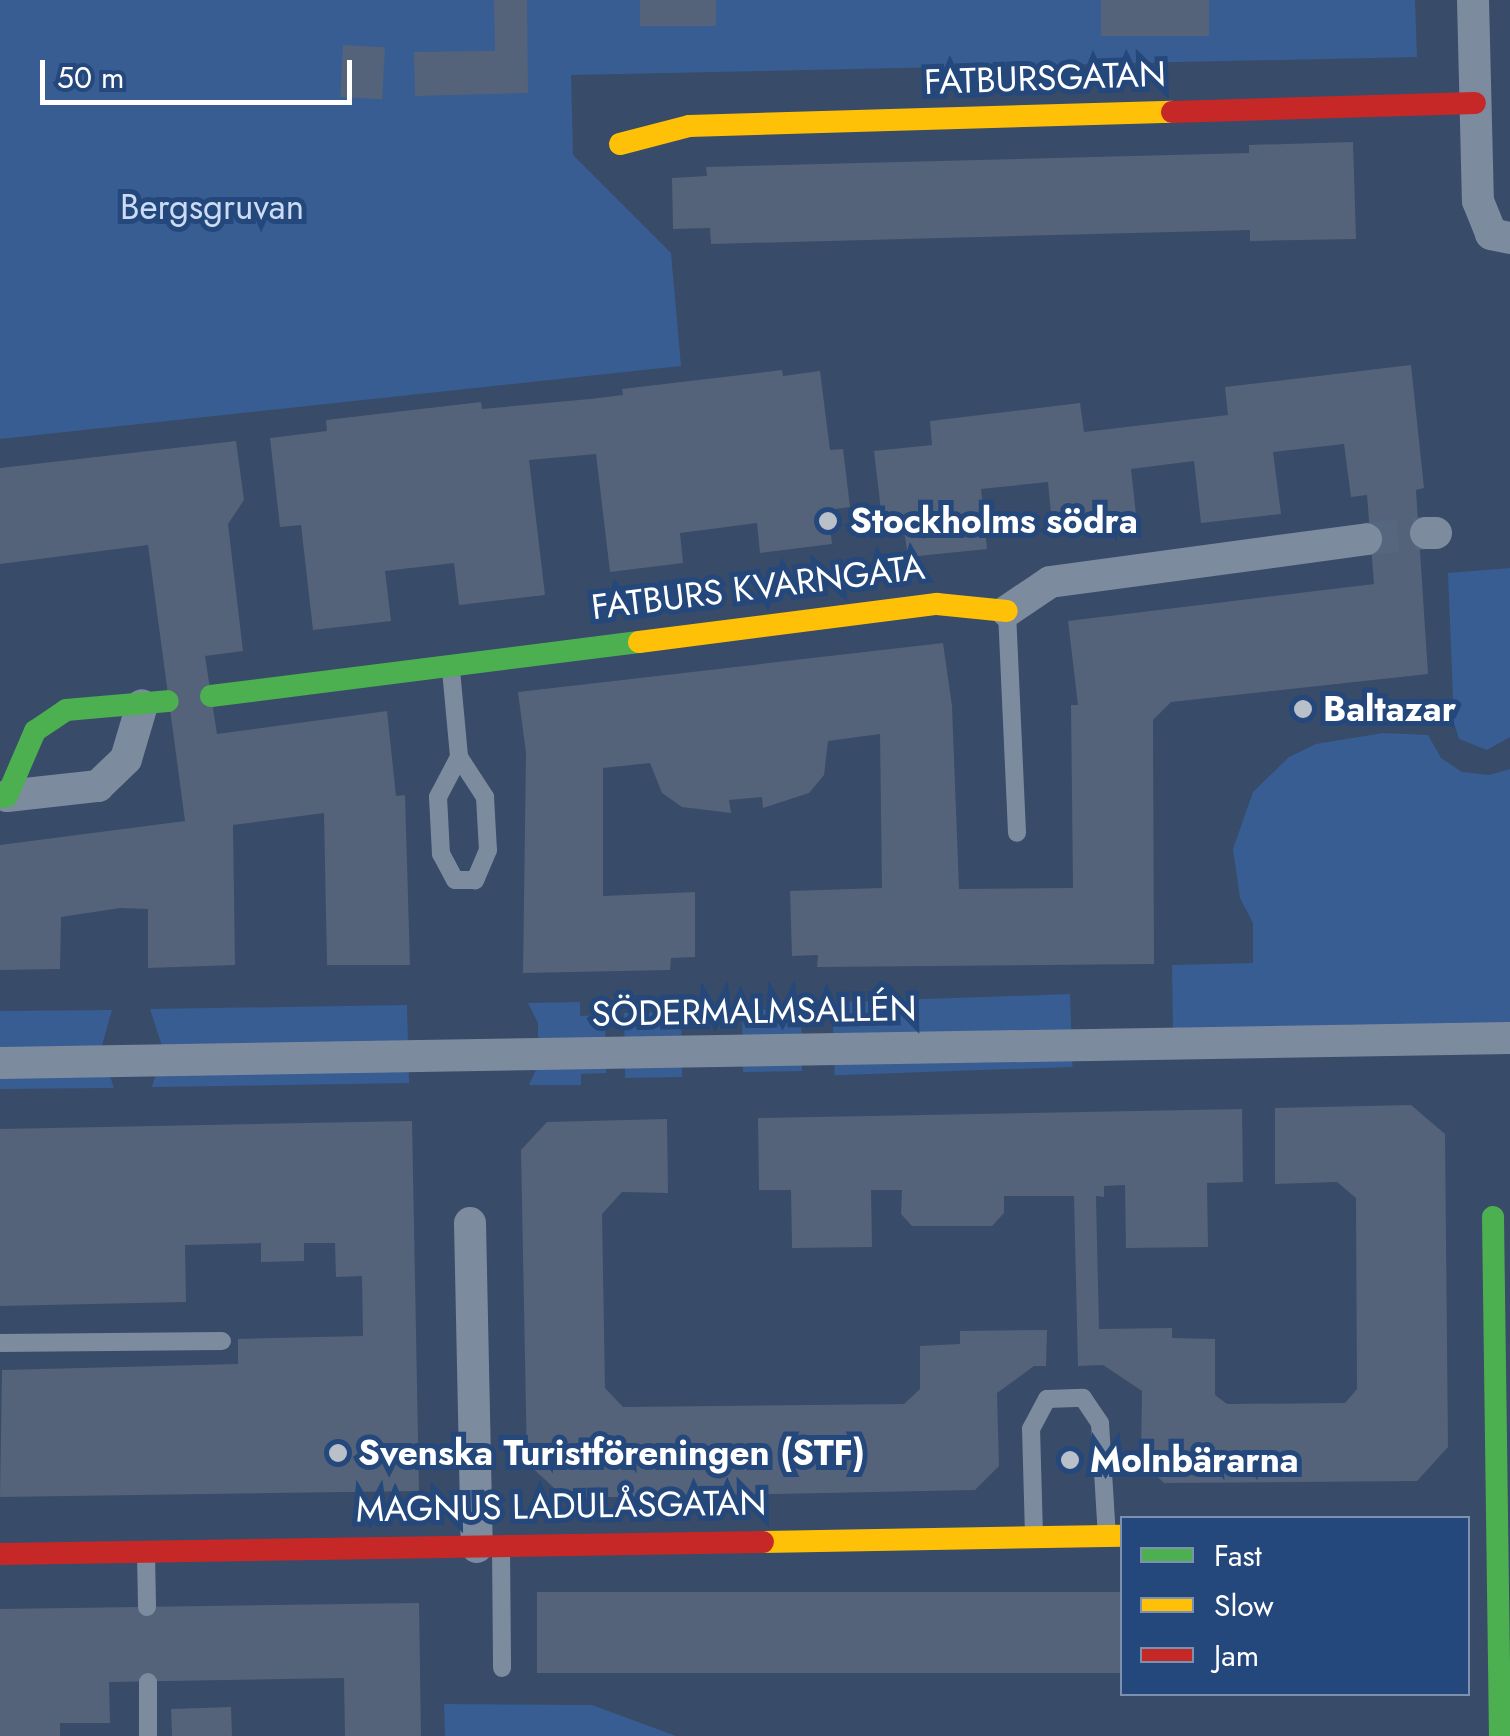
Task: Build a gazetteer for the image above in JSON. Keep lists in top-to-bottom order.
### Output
{
  "streets": {
    "street": [
      "FATBURSGATAN",
      "FATBURS KVARNGATA",
      "SÖDERMALMSALLÉN",
      "MAGNUS LADULÅSGATAN"
    ]
  },
  "parks": ["Bergsgruvan"],
  "places": [
    "Stockholms södra",
    "Baltazar",
    "Svenska Turistföreningen (STF)",
    "Molnbärarna"
  ],
  "legend": ["Fast", "Slow", "Jam"],
  "scale_bar": "50 m"
}
